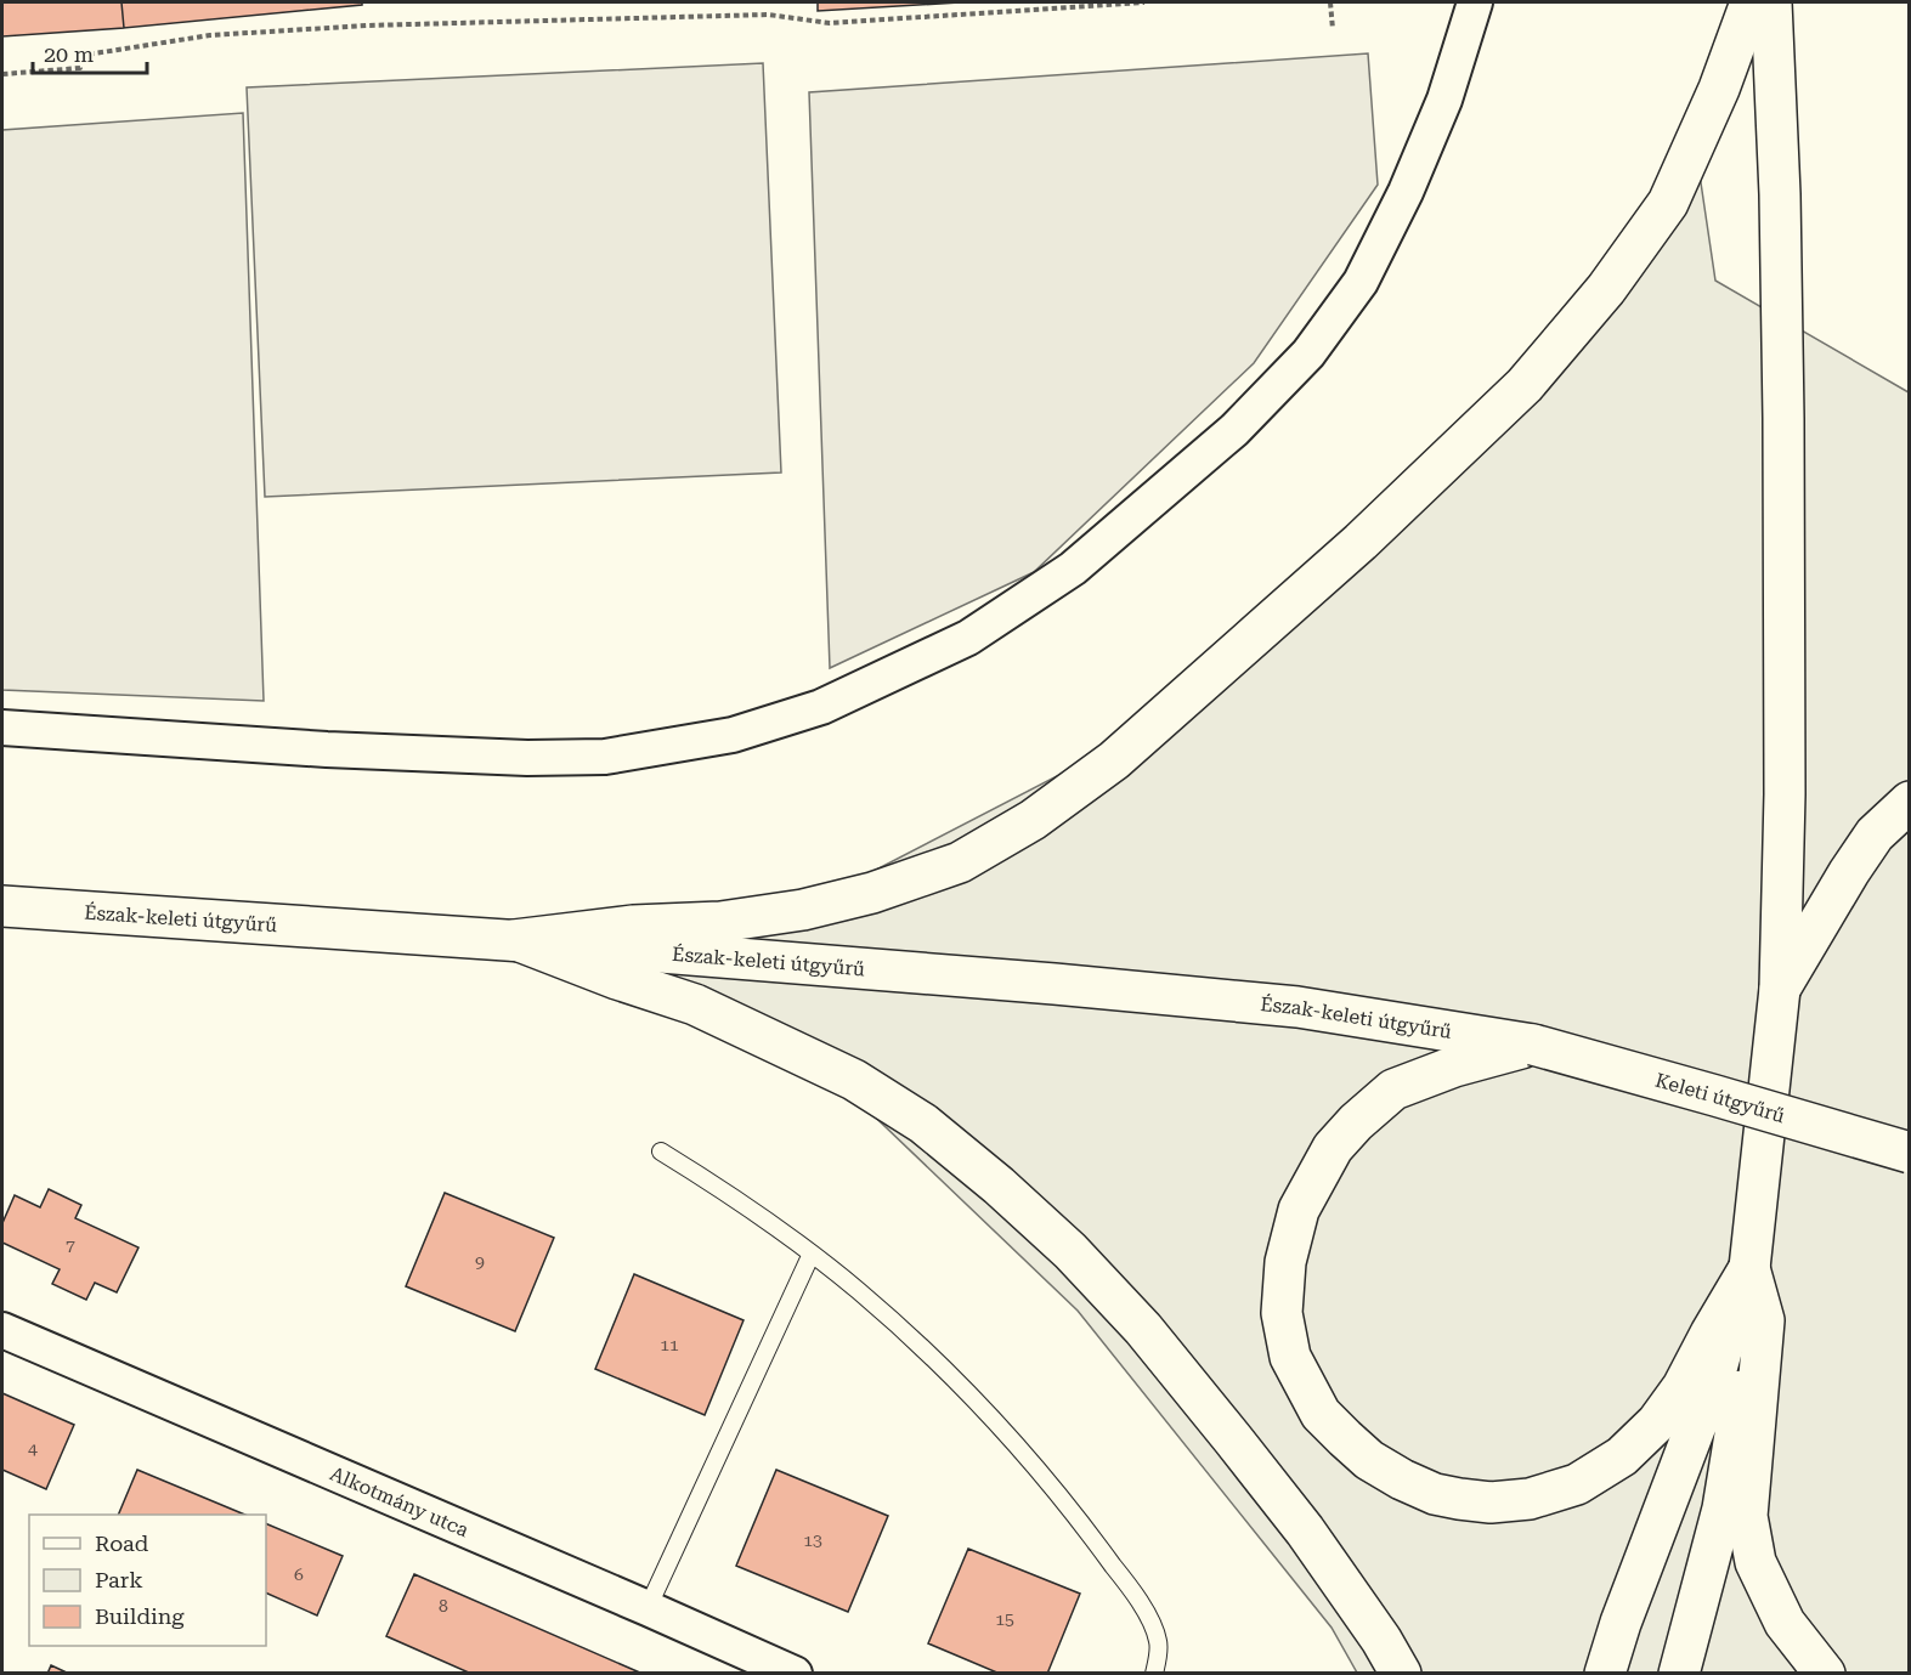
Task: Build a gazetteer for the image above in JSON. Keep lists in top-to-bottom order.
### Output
{
  "streets": {
    "main road": ["Észak-keleti útgyűrű", "Keleti útgyűrű"],
    "street": ["Alkotmány utca"]
  },
  "crossings": [
    ["Észak-keleti útgyűrű", "Keleti útgyűrű"]
  ],
  "house_numbers": [
    "7",
    "9",
    "11",
    "4",
    "13",
    "6",
    "8",
    "15"
  ],
  "legend": ["Road", "Park", "Building"],
  "scale_bar": "20 m"
}
